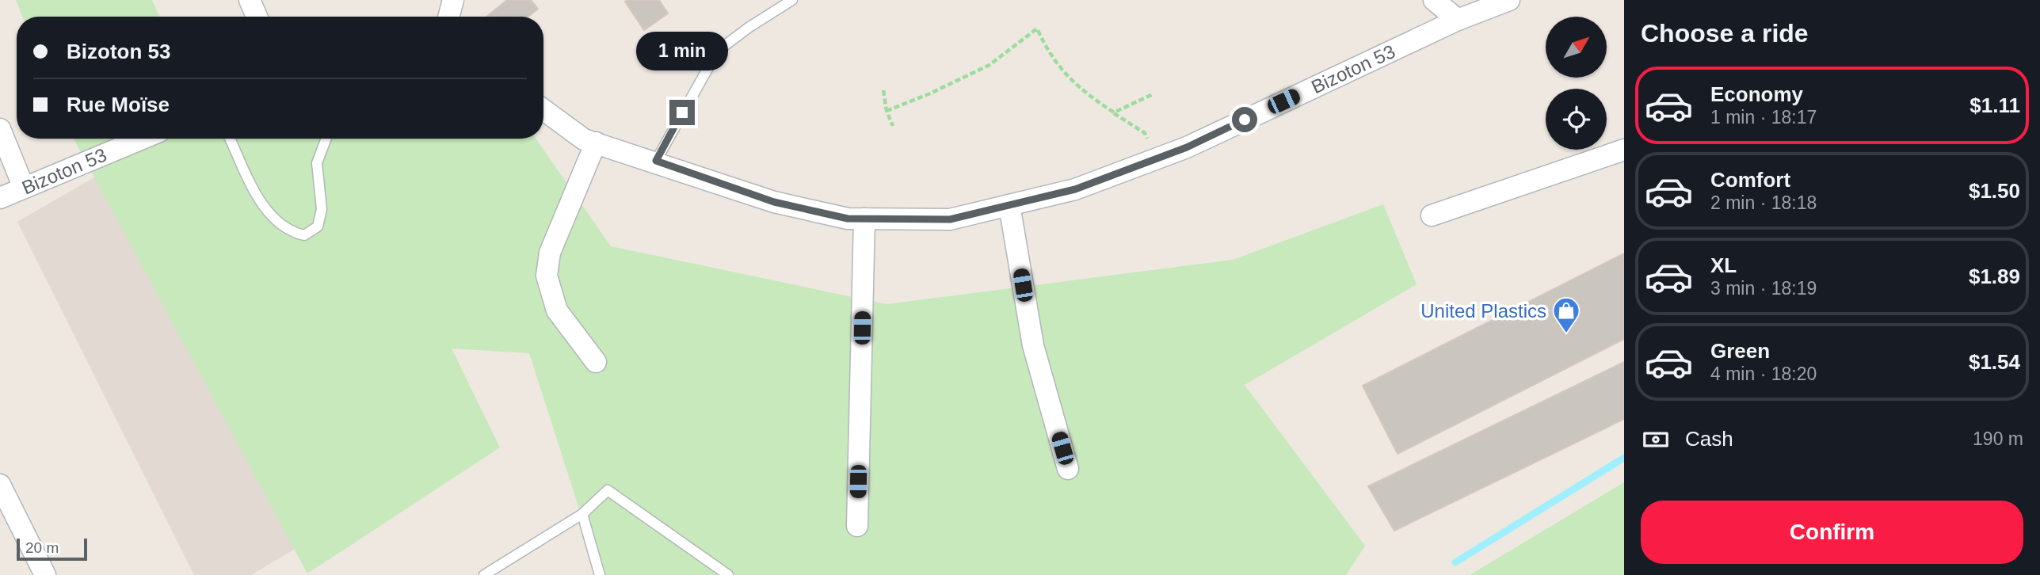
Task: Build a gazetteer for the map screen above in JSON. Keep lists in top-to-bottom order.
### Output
{
  "streets": {
    "street": ["Bizoton 53"]
  },
  "places": {
    "shop": ["United Plastics"]
  },
  "scale_bar": "20 m",
  "north": "top right",
  "page": {
    "heading": "Choose a ride",
    "banner": ["Bizoton 53", "Rue Moïse"],
    "bubble": "1 min",
    "list": [
      {
        "name": "Economy",
        "note": "1 min · 18:17",
        "value": "$1.11"
      },
      {
        "name": "Comfort",
        "note": "2 min · 18:18",
        "value": "$1.50"
      },
      {
        "name": "XL",
        "note": "3 min · 18:19",
        "value": "$1.89"
      },
      {
        "name": "Green",
        "note": "4 min · 18:20",
        "value": "$1.54"
      }
    ],
    "pay": ["Cash", "190 m"],
    "buttons": "Confirm",
    "scale": "20 m"
  }
}
